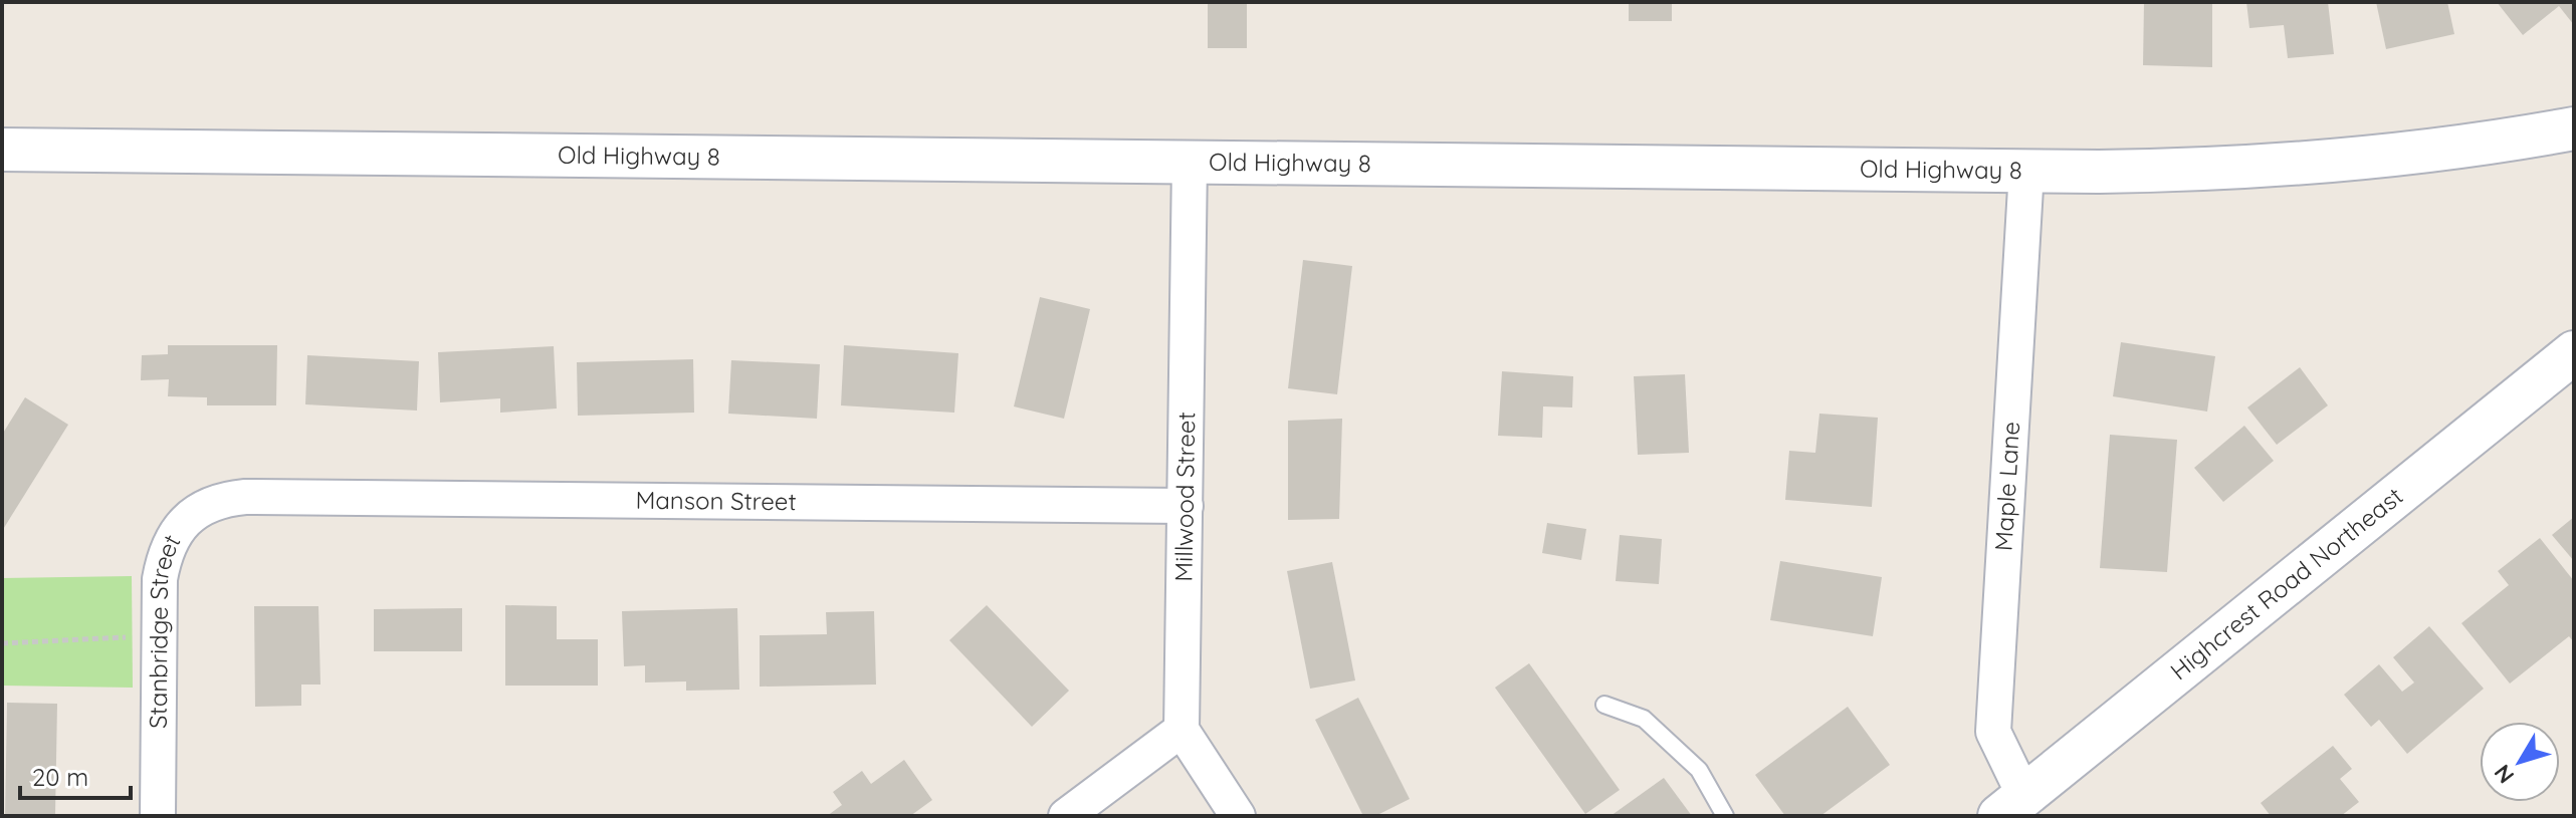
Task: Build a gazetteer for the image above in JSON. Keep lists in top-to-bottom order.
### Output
{
  "streets": {
    "street": [
      "Old Highway 8",
      "Maple Lane",
      "Millwood Street",
      "Manson Street",
      "Highcrest Road Northeast",
      "Stanbridge Street"
    ]
  },
  "crossings": [
    ["Old Highway 8", "Maple Lane"],
    ["Old Highway 8", "Millwood Street"],
    ["Maple Lane", "Highcrest Road Northeast"],
    ["Millwood Street", "Manson Street"],
    ["Manson Street", "Stanbridge Street"]
  ],
  "scale_bar": "20 m",
  "north": "bottom left"
}
